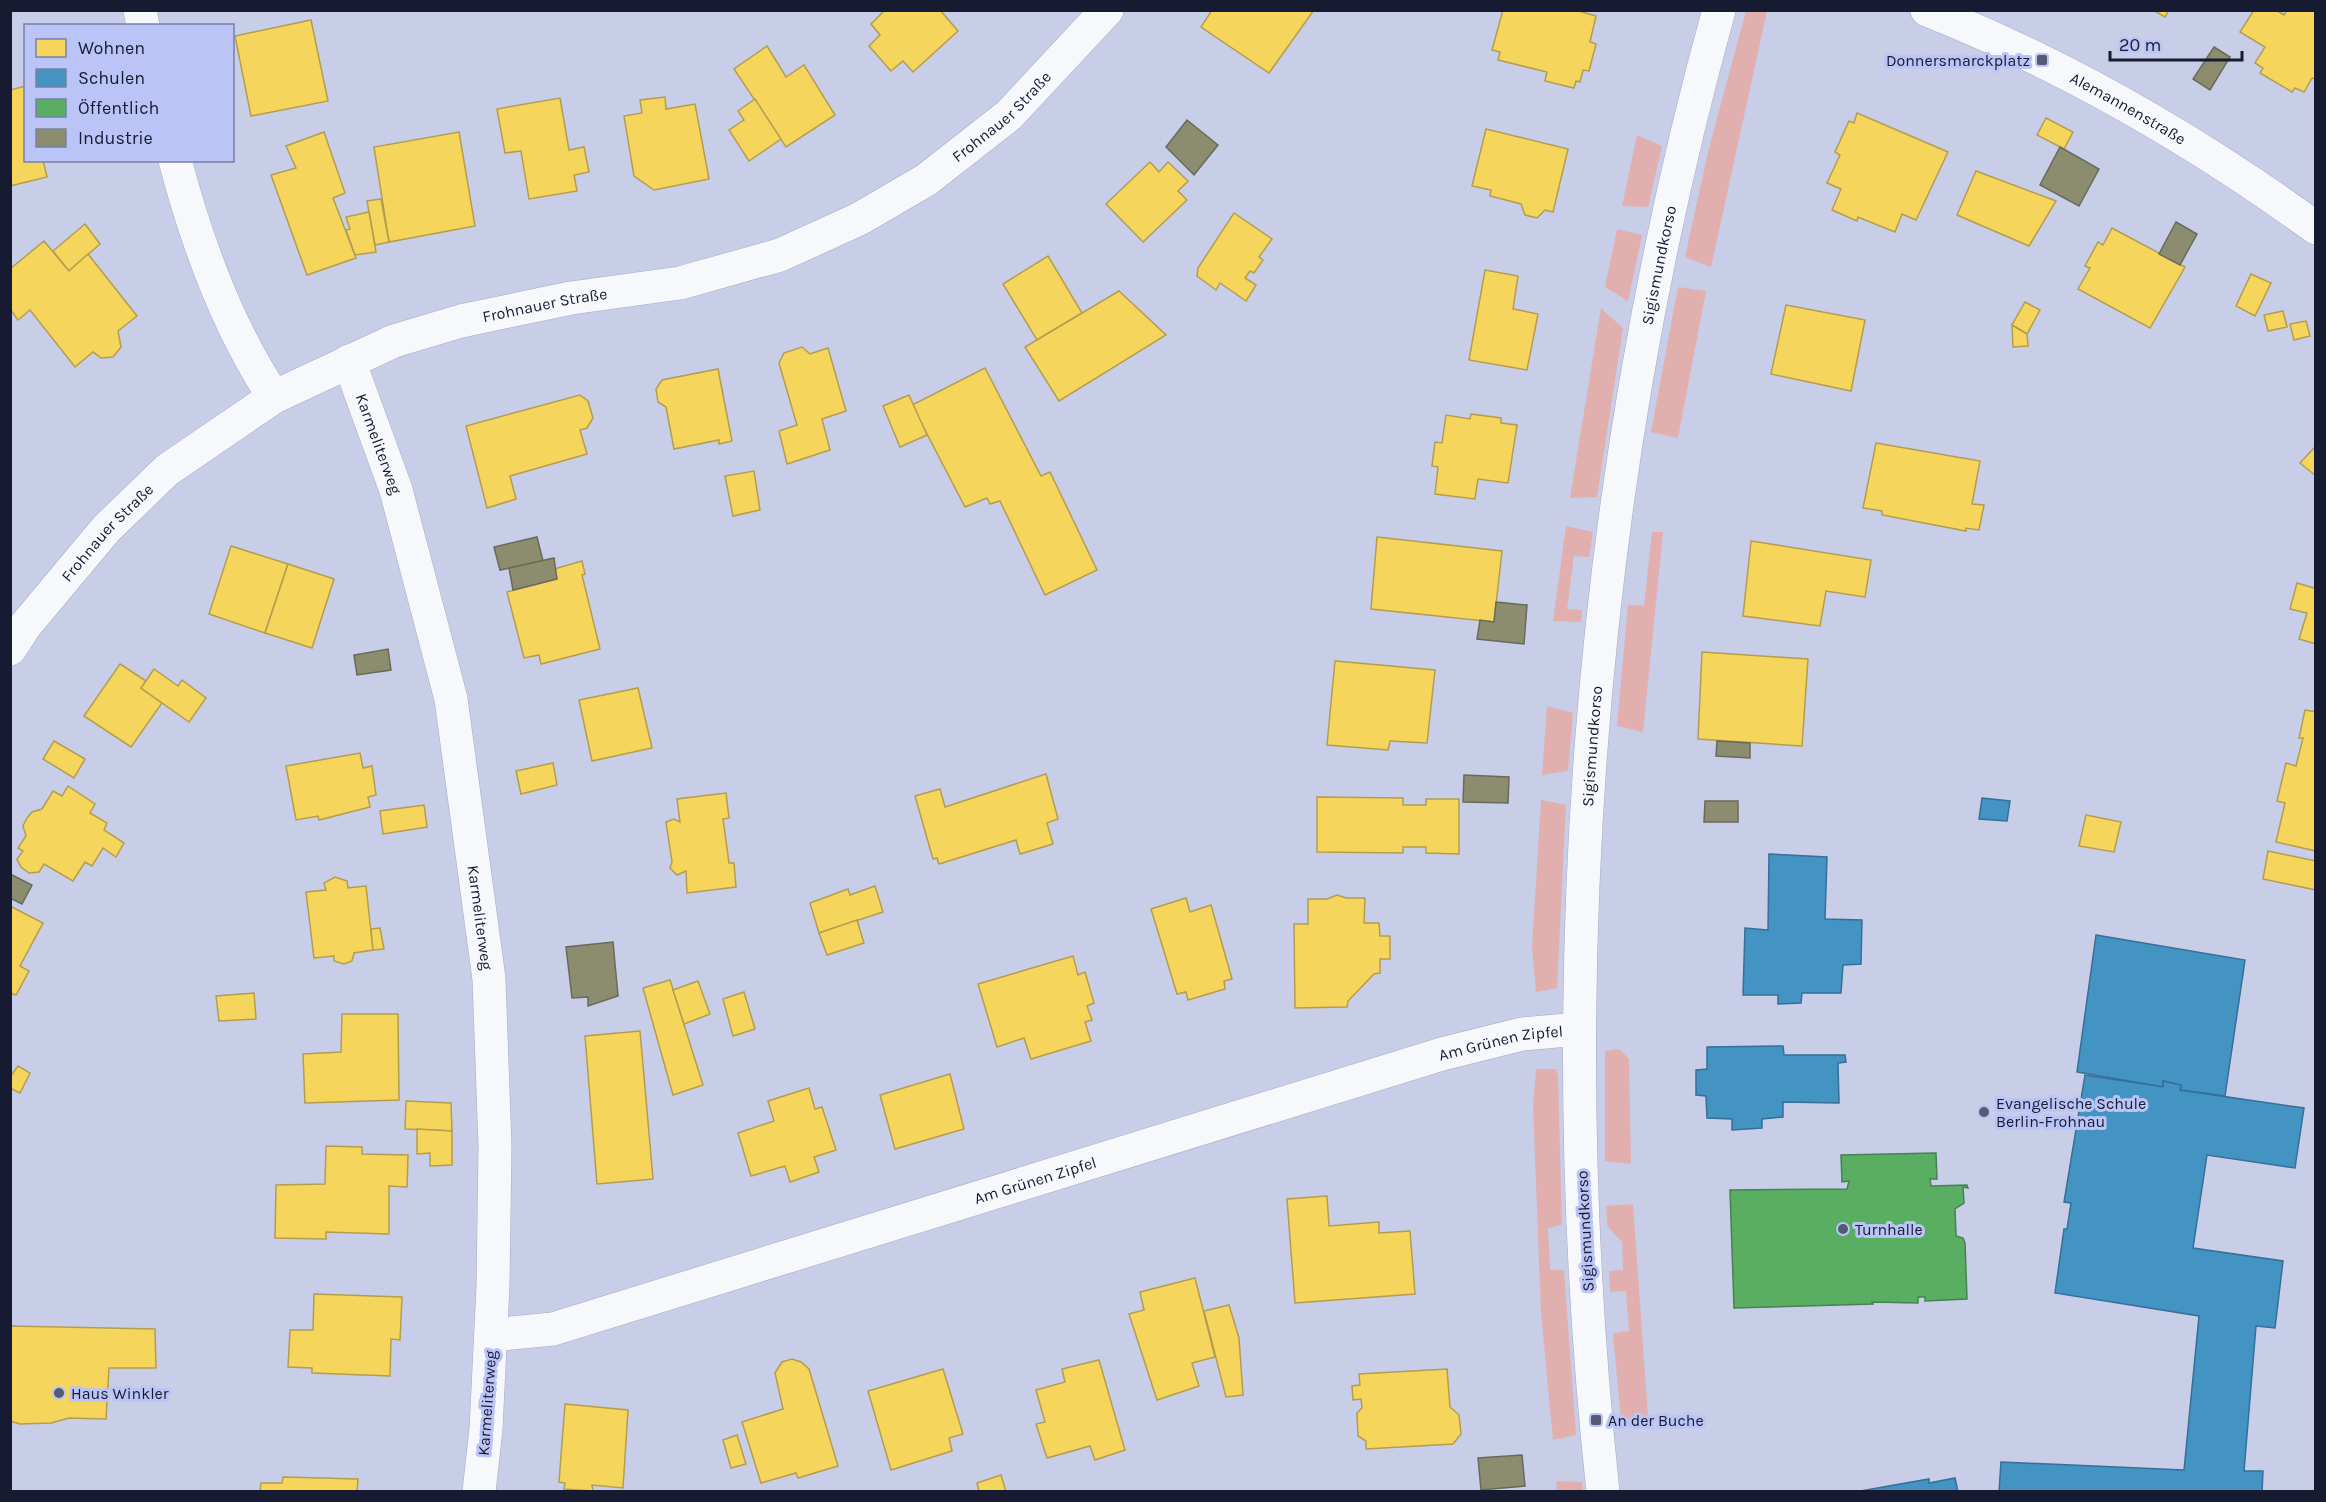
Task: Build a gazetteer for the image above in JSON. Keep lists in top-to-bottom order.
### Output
{
  "streets": {
    "street": [
      "Alemannenstraße",
      "Frohnauer Straße",
      "Sigismundkorso",
      "Karmeliterweg",
      "Am Grünen Zipfel"
    ]
  },
  "crossings": [
    ["Frohnauer Straße", "Karmeliterweg"],
    ["Sigismundkorso", "Am Grünen Zipfel"],
    ["Karmeliterweg", "Am Grünen Zipfel"]
  ],
  "places": {
    "transit": ["Donnersmarckplatz", "An der Buche"],
    "other": ["Evangelische Schule Berlin-Frohnau", "Turnhalle", "Haus Winkler"]
  },
  "legend": [
    "Wohnen",
    "Schulen",
    "Öffentlich",
    "Industrie"
  ],
  "scale_bar": "20 m"
}
